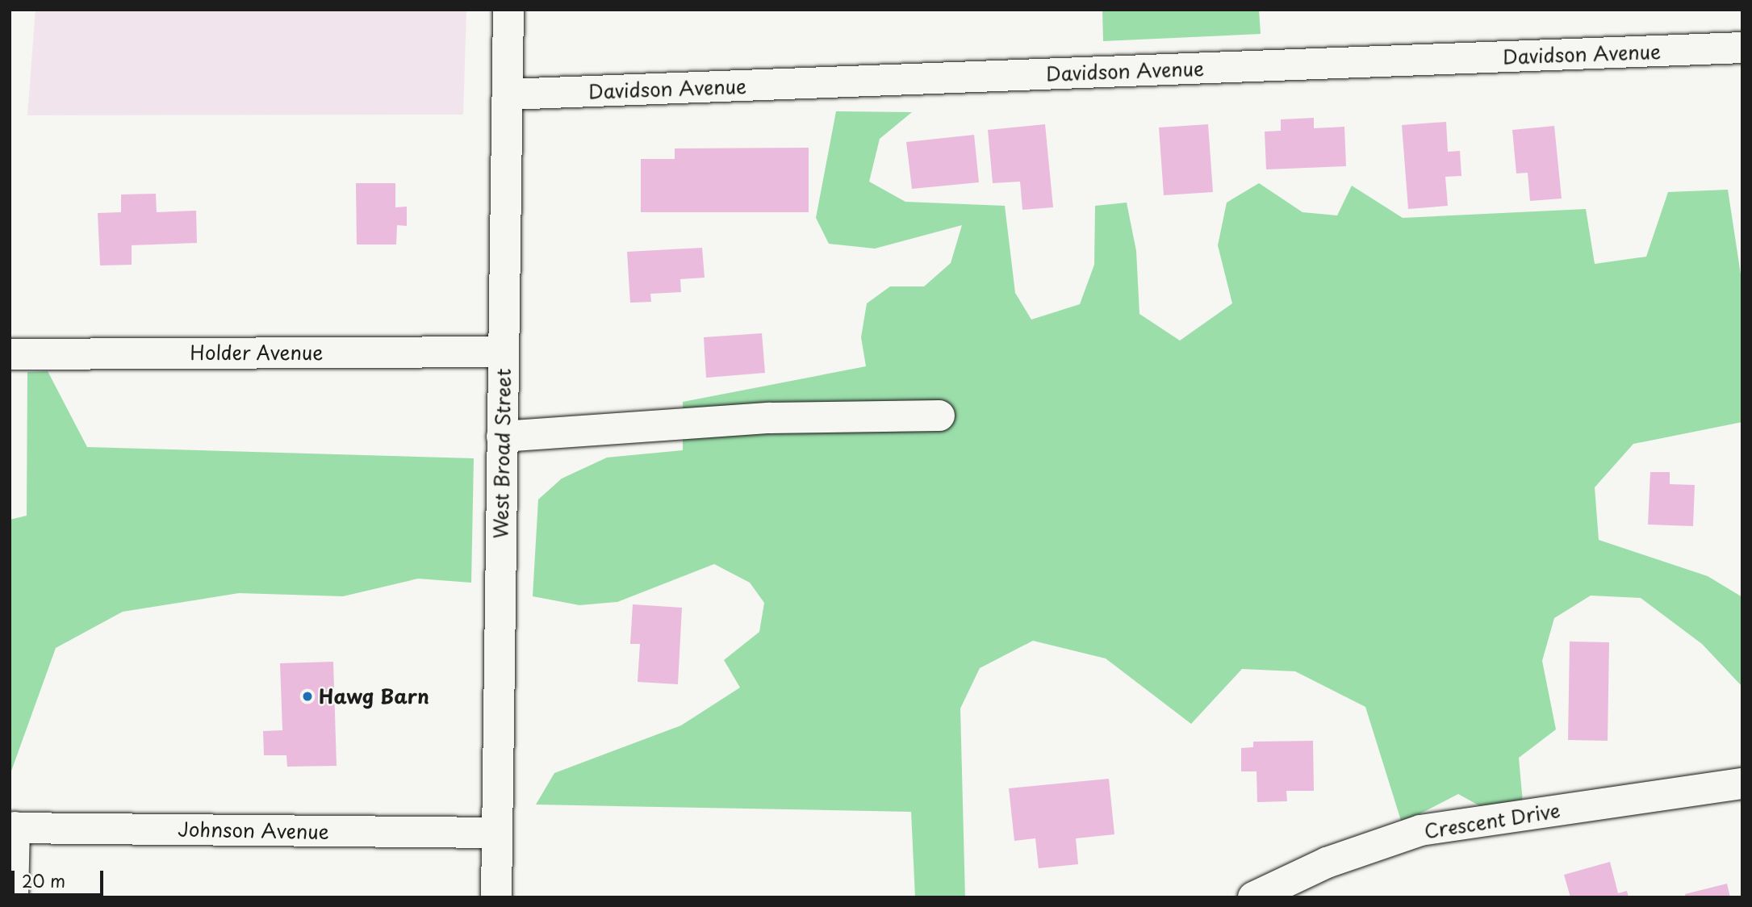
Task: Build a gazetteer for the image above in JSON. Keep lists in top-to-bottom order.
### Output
{
  "streets": {
    "street": [
      "Davidson Avenue",
      "Holder Avenue",
      "West Broad Street",
      "Crescent Drive",
      "Johnson Avenue"
    ]
  },
  "crossings": [
    ["Davidson Avenue", "West Broad Street"],
    ["Holder Avenue", "West Broad Street"],
    ["West Broad Street", "Johnson Avenue"]
  ],
  "places": ["Hawg Barn"],
  "scale_bar": "20 m"
}
